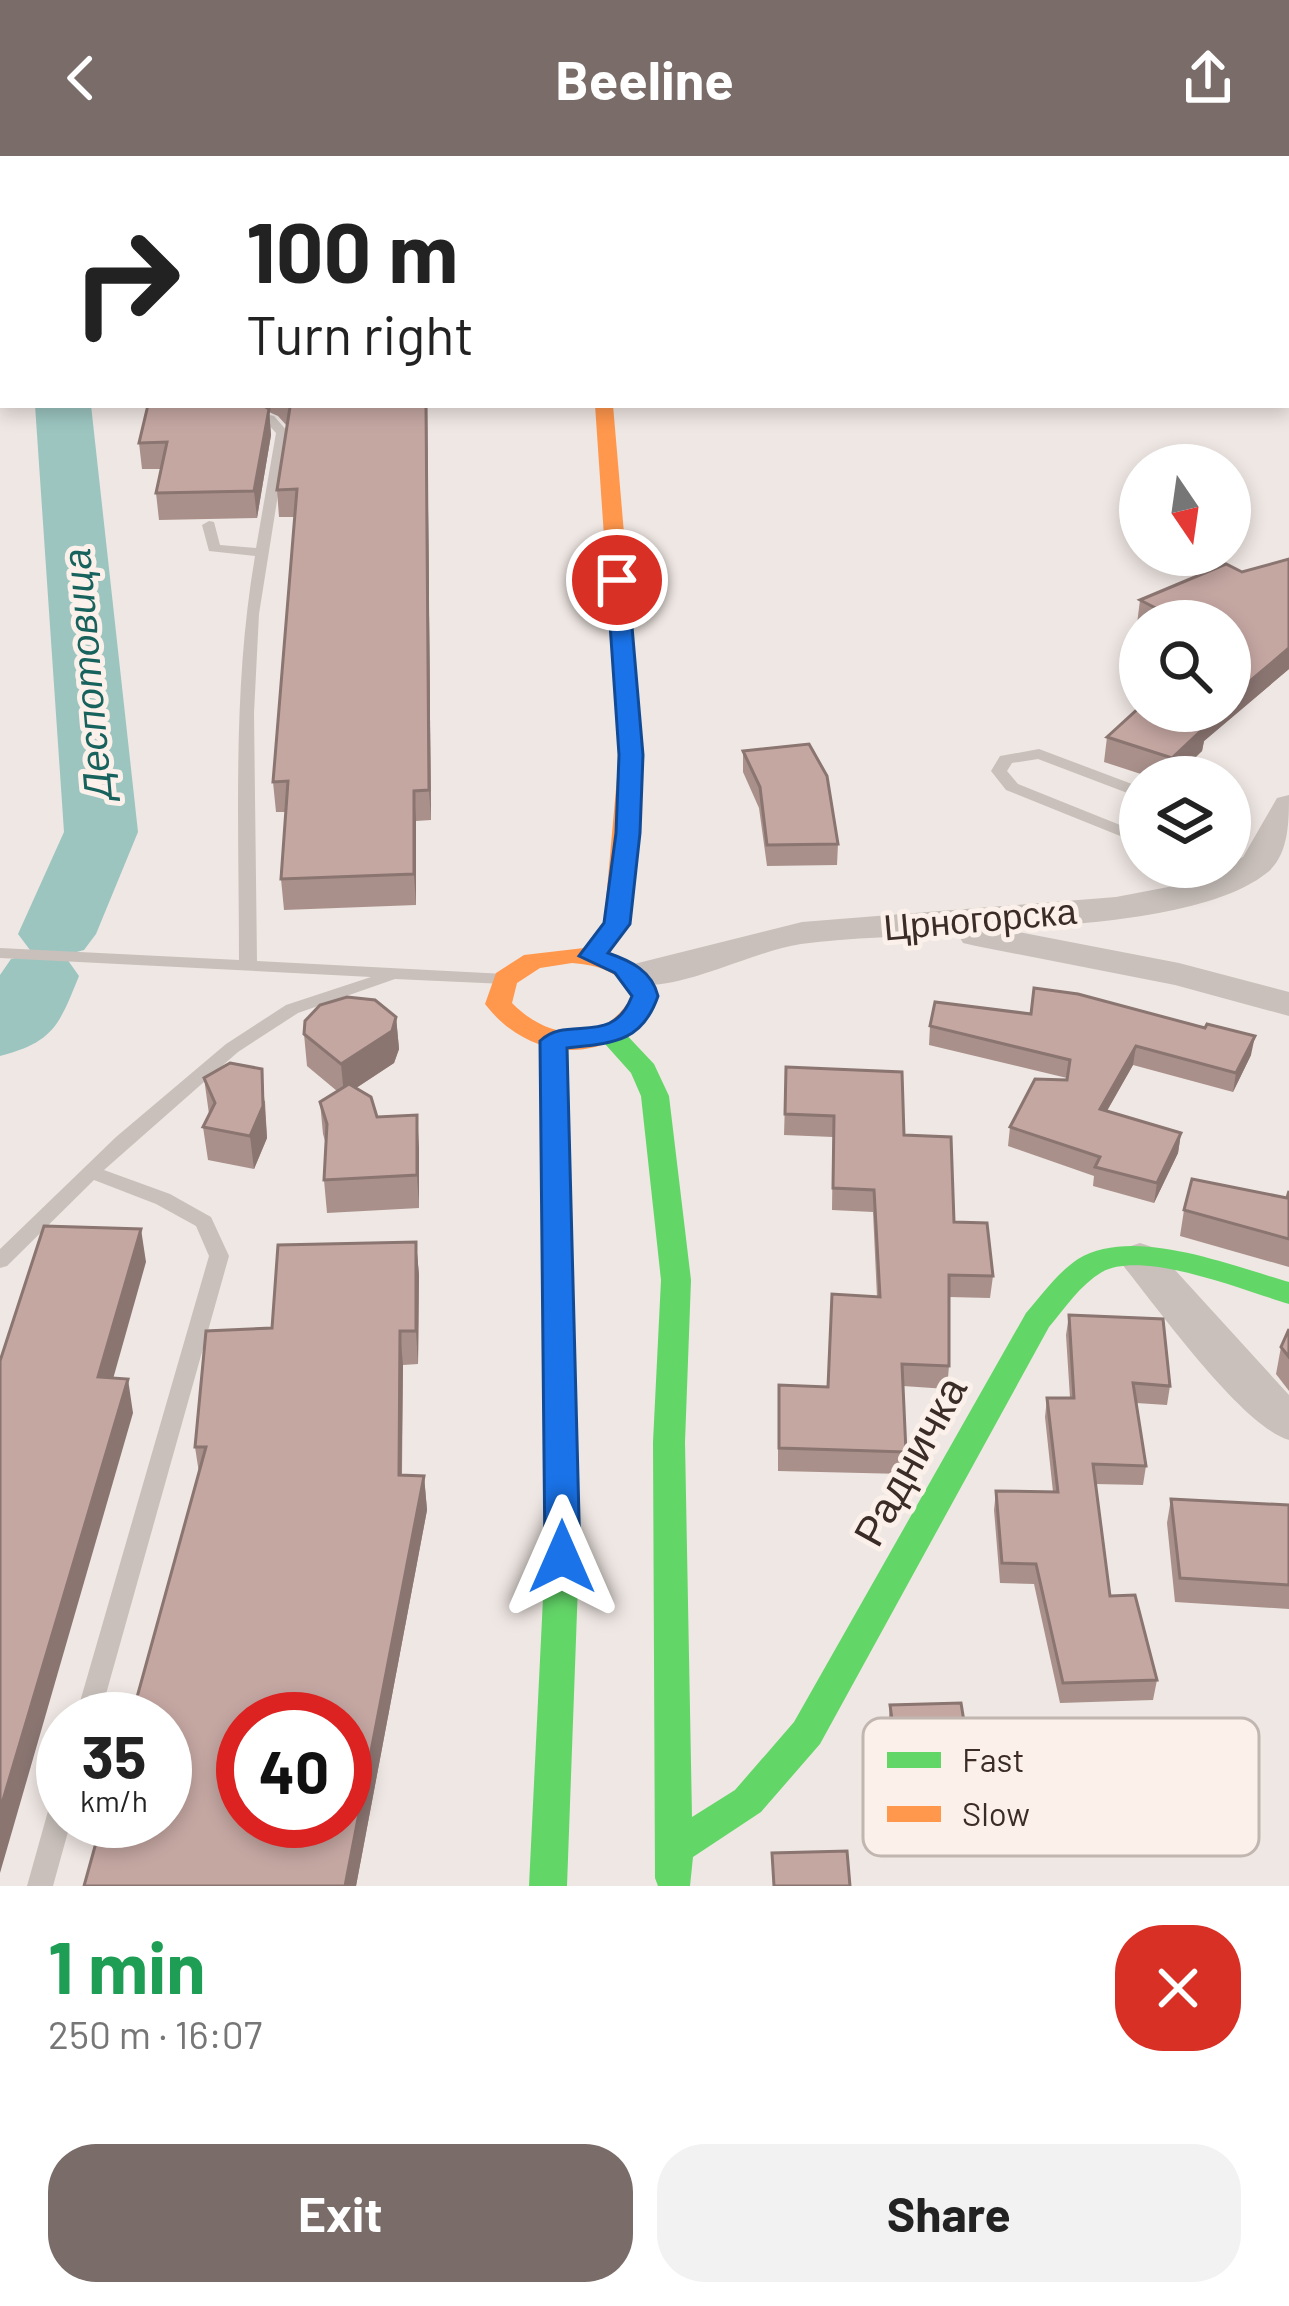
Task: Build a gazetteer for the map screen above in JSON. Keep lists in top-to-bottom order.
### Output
{
  "streets": {
    "street": ["Црногорска", "Радничка"]
  },
  "water": ["Деспотовица"],
  "legend": ["Fast", "Slow"],
  "north": "bottom",
  "page": {
    "header": "Beeline",
    "turn": ["100 m", "Turn right"],
    "speed": "35 km/h",
    "limit": "40",
    "heading": ["1 min", "250 m · 16:07"],
    "buttons": ["Exit", "Share"]
  }
}
